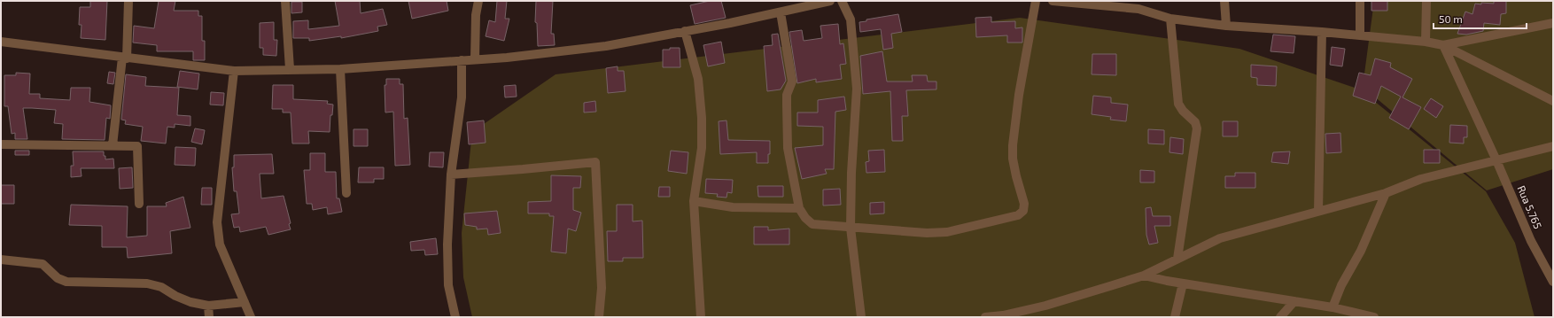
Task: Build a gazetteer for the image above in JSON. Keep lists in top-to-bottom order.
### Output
{
  "streets": {
    "street": ["Rua 5.765"]
  },
  "scale_bar": "50 m"
}
